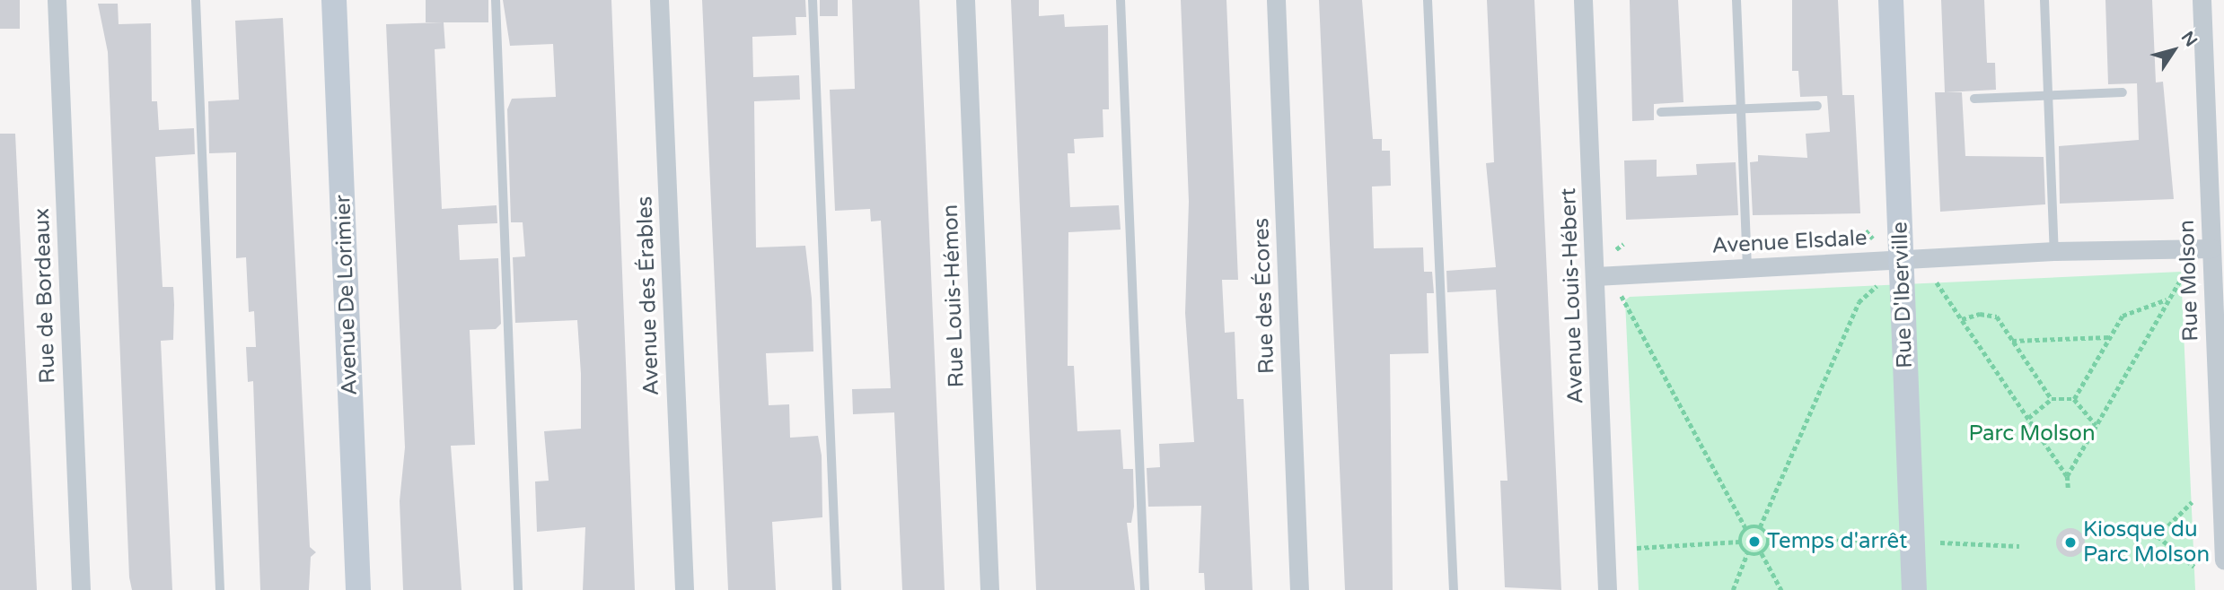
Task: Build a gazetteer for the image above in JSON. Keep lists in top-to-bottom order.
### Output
{
  "streets": {
    "main road": ["Avenue De Lorimier", "Rue D'Iberville"],
    "street": [
      "Avenue Elsdale",
      "Rue Molson",
      "Rue de Bordeaux",
      "Avenue des Érables",
      "Rue Louis-Hémon",
      "Rue des Écores",
      "Avenue Louis-Hébert"
    ]
  },
  "crossings": [
    ["Avenue Elsdale", "Rue Molson"],
    ["Avenue Elsdale", "Rue D'Iberville"],
    ["Avenue Elsdale", "Avenue Louis-Hébert"]
  ],
  "parks": ["Parc Molson"],
  "places": ["Temps d'arrêt", "Kiosque du Parc Molson"],
  "north": "top right"
}
